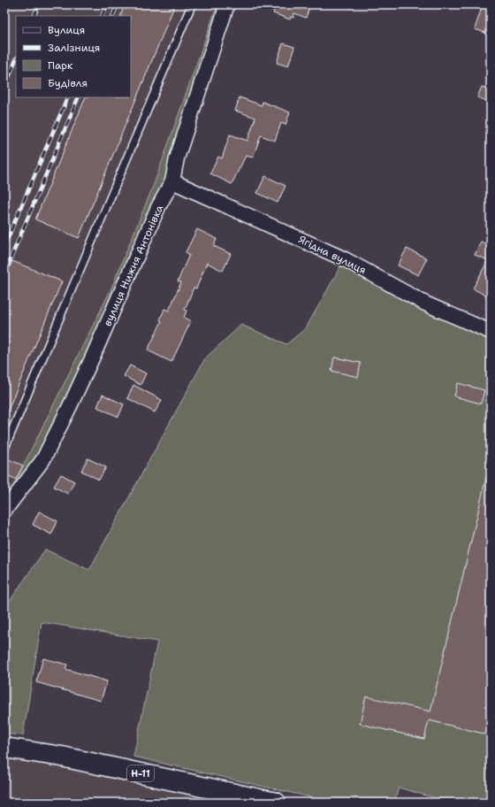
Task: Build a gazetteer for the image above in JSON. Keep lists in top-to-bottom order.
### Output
{
  "streets": {
    "main road": ["Н-11"],
    "street": ["Ягідна вулиця", "вулиця Нижня Антонівка"]
  },
  "crossings": [
    ["Ягідна вулиця", "вулиця Нижня Антонівка"]
  ],
  "legend": [
    "Вулиця",
    "Залізниця",
    "Парк",
    "Будівля"
  ]
}
